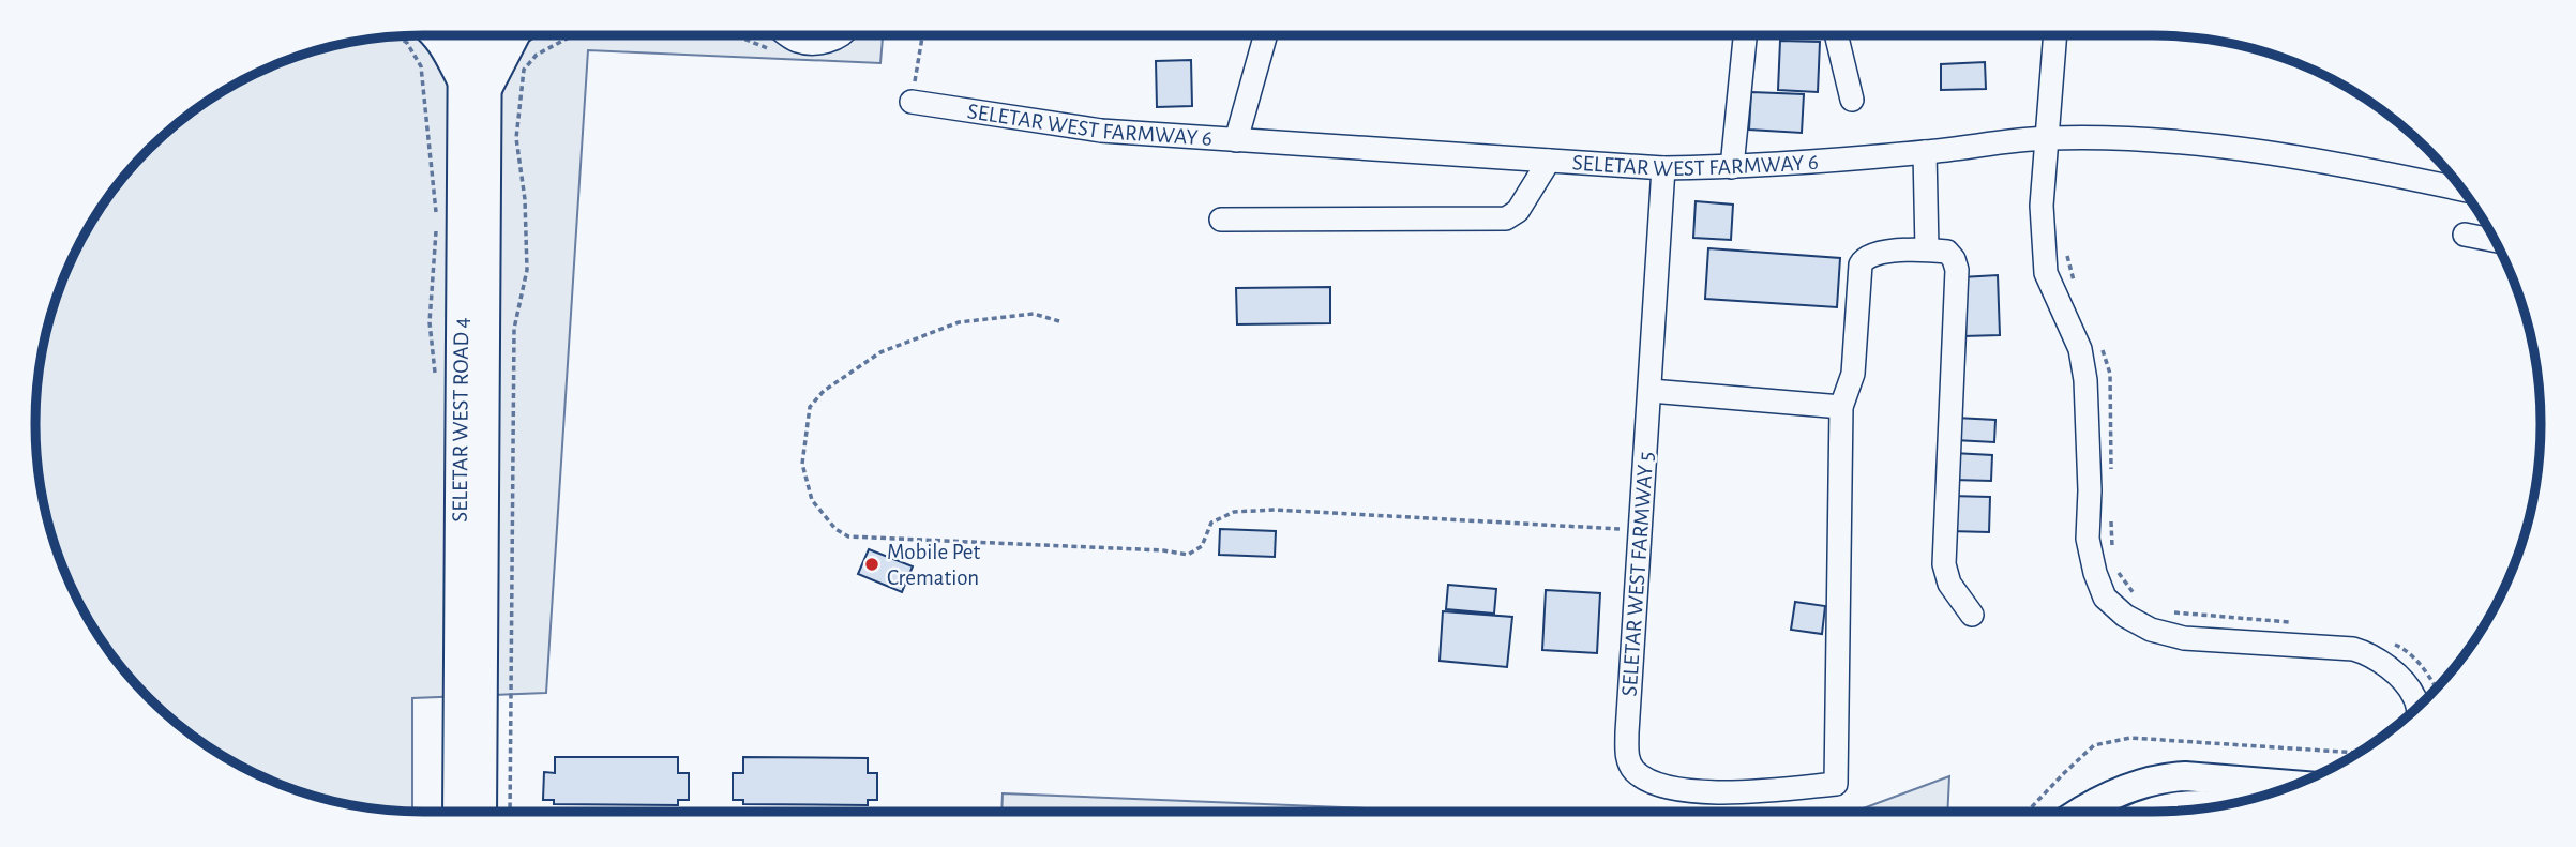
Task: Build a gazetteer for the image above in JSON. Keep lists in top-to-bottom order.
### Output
{
  "streets": {
    "main road": ["SELETAR WEST ROAD 4"],
    "street": ["SELETAR WEST FARMWAY 6", "SELETAR WEST FARMWAY 5"]
  },
  "crossings": [
    ["SELETAR WEST FARMWAY 6", "SELETAR WEST FARMWAY 5"]
  ],
  "places": ["Mobile Pet Cremation"]
}
